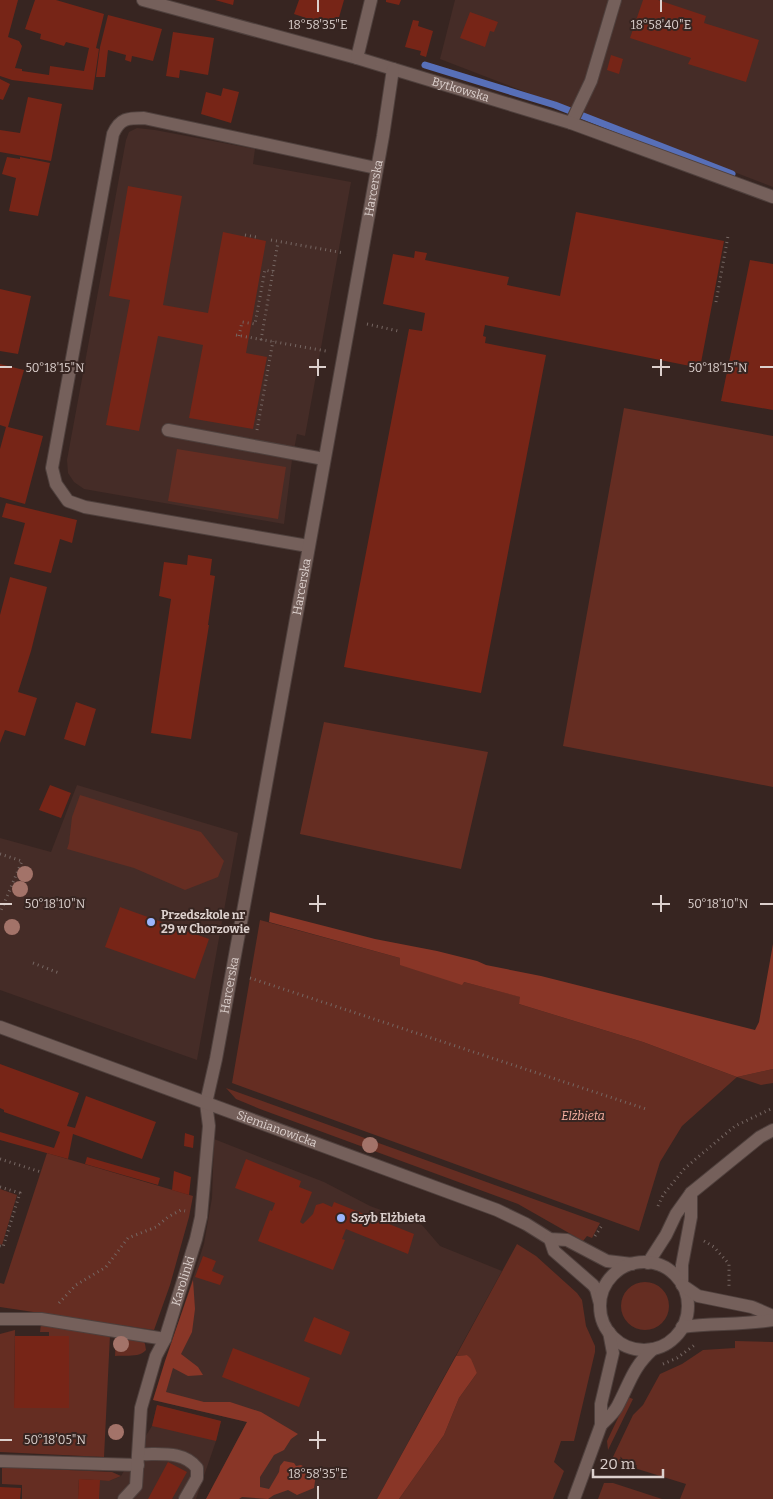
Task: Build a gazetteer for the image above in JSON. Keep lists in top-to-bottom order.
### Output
{
  "streets": {
    "street": [
      "Bytkowska",
      "Harcerska",
      "Siemianowicka",
      "Karolinki"
    ]
  },
  "crossings": [
    ["Bytkowska", "Harcerska"],
    ["Harcerska", "Siemianowicka"],
    ["Harcerska", "Karolinki"],
    ["Siemianowicka", "Karolinki"]
  ],
  "parks": ["Elżbieta"],
  "places": ["Przedszkole nr 29 w Chorzowie", "Szyb Elżbieta"],
  "scale_bar": "20 m",
  "coordinates": [
    "18°58'35\"E",
    "18°58'40\"E",
    "50°18'15\"N",
    "50°18'10\"N",
    "50°18'05\"N"
  ]
}
